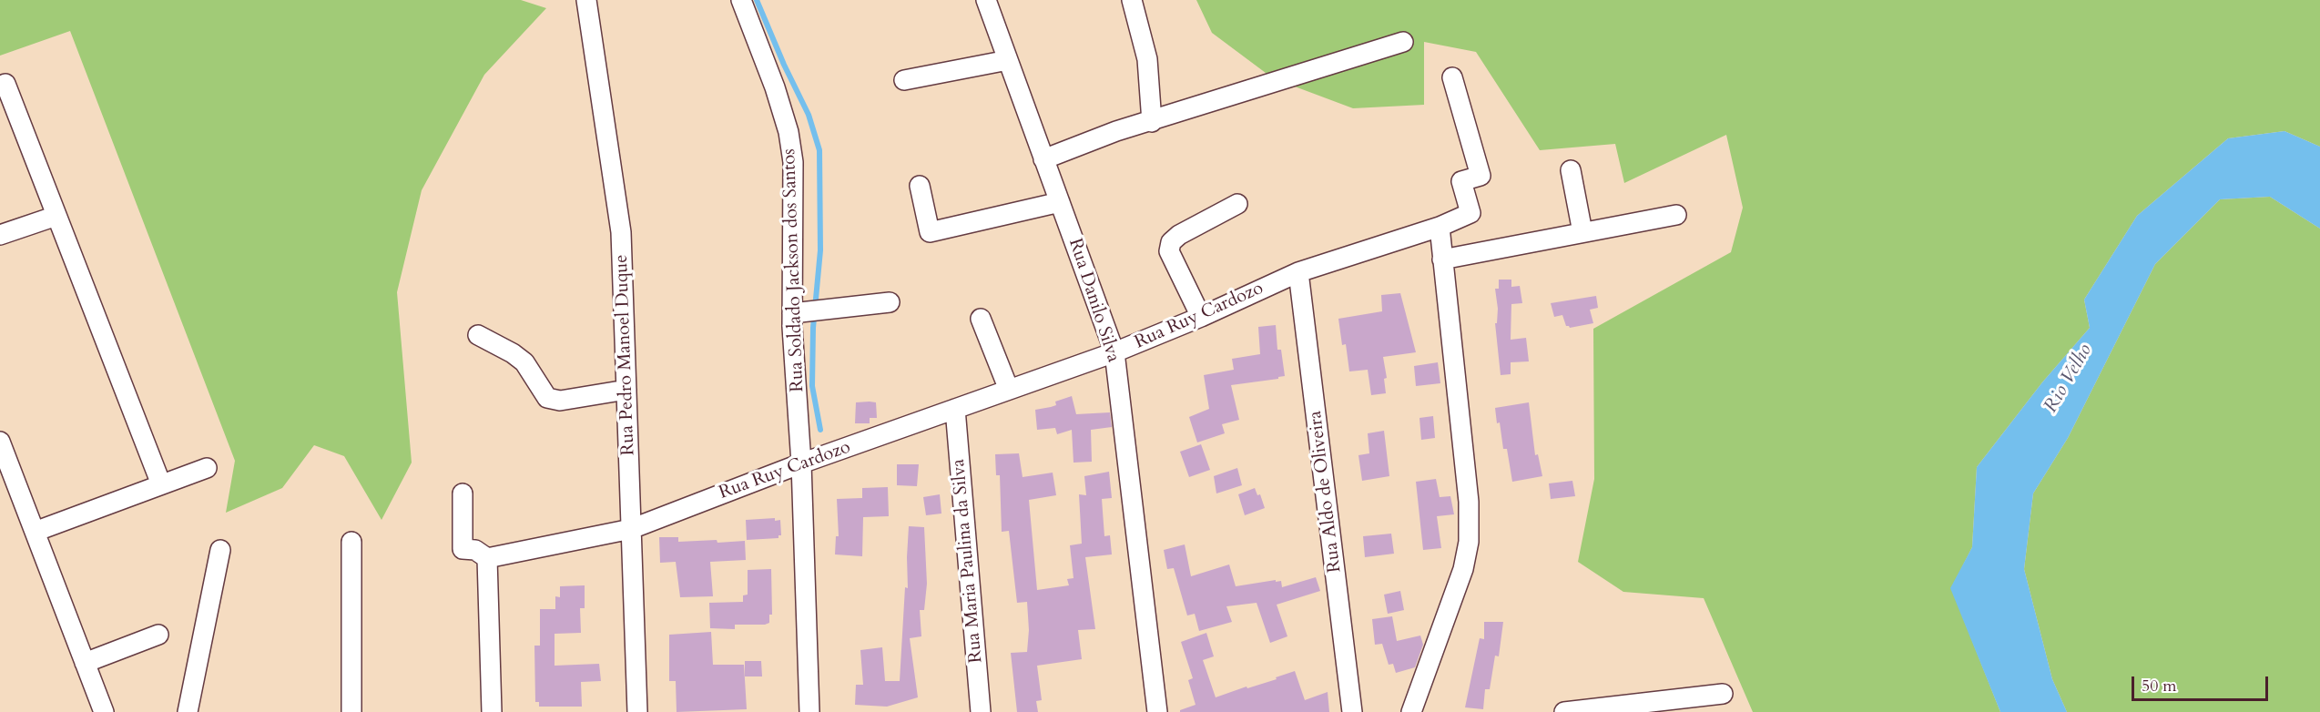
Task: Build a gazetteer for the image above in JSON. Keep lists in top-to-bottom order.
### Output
{
  "streets": {
    "street": [
      "Rua Soldado Jackson dos Santos",
      "Rua Danilo Silva",
      "Rua Ruy Cardozo",
      "Rua Pedro Manoel Duque",
      "Rua Aldo de Oliveira",
      "Rua Maria Paulina da Silva"
    ]
  },
  "crossings": [
    ["Rua Soldado Jackson dos Santos", "Rua Ruy Cardozo"],
    ["Rua Danilo Silva", "Rua Ruy Cardozo"],
    ["Rua Ruy Cardozo", "Rua Pedro Manoel Duque"],
    ["Rua Ruy Cardozo", "Rua Aldo de Oliveira"],
    ["Rua Ruy Cardozo", "Rua Maria Paulina da Silva"]
  ],
  "water": ["Rio Velho"],
  "scale_bar": "50 m"
}
